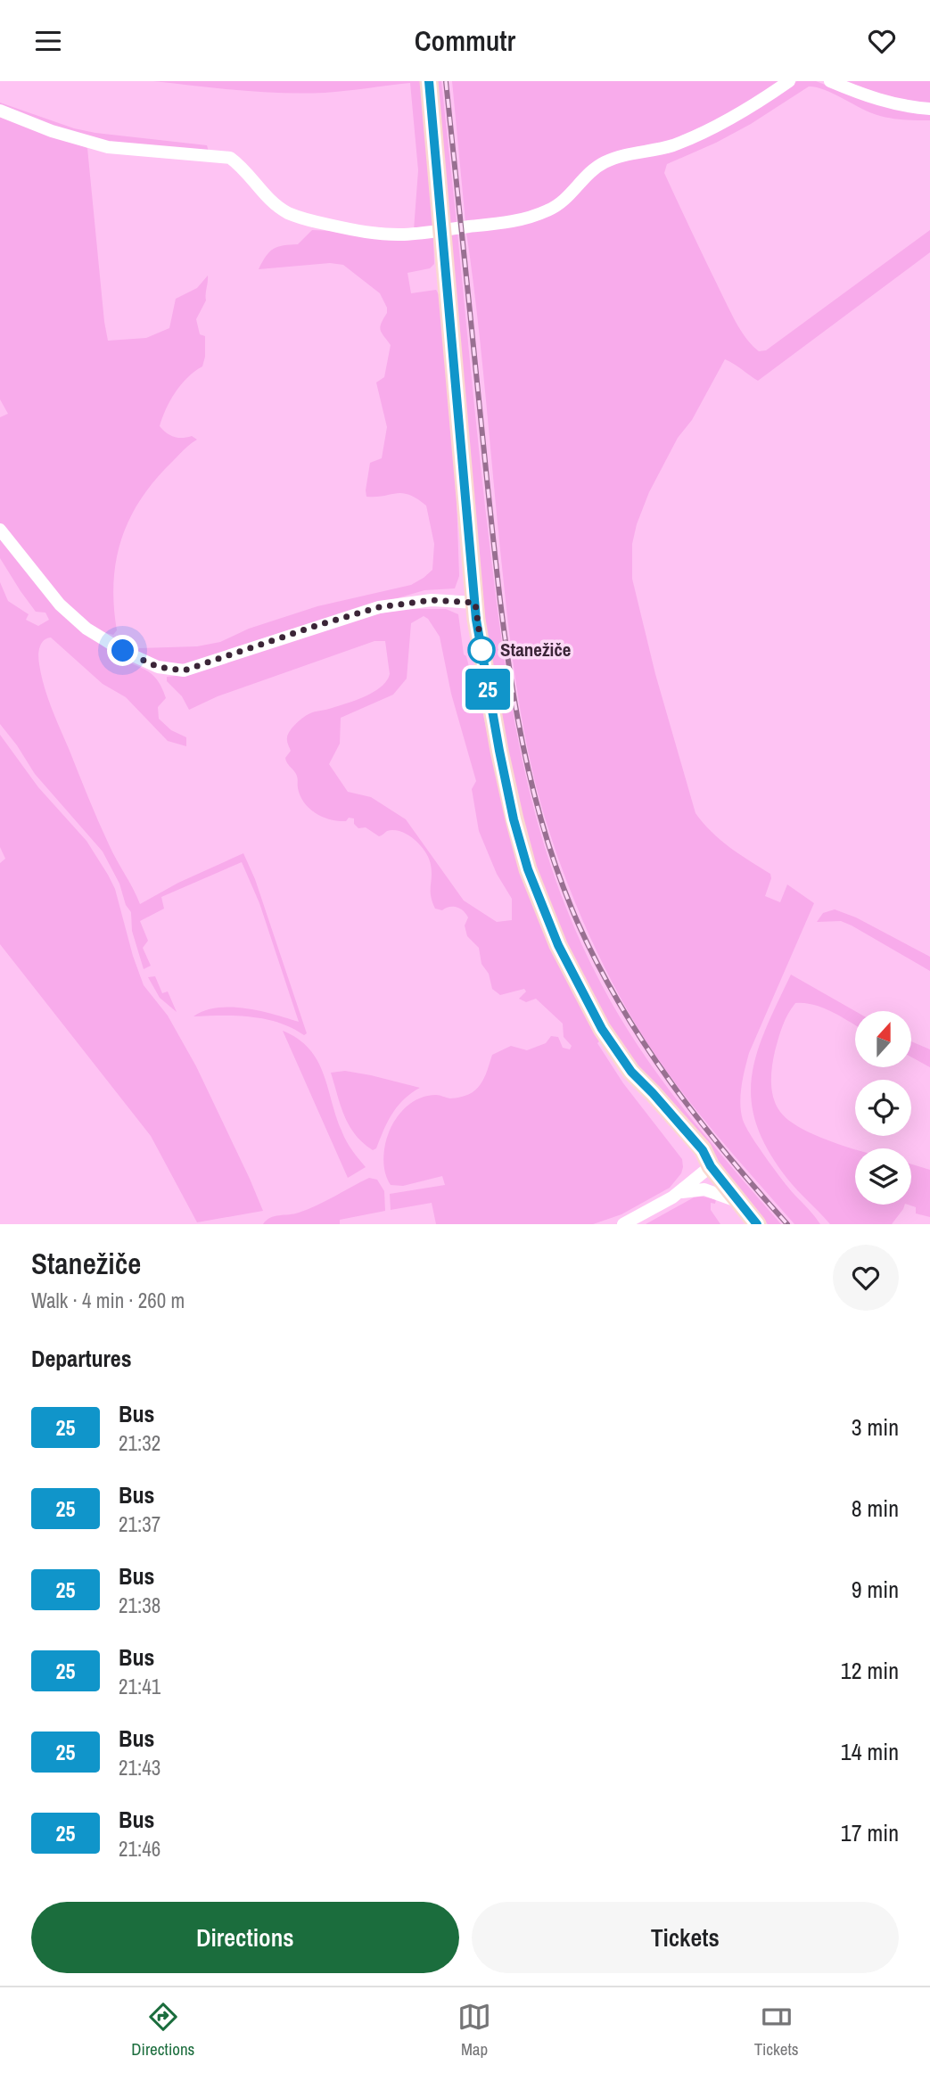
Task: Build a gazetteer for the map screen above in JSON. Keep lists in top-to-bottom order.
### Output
{
  "places": ["Stanežiče"],
  "lines": ["bus line 25"],
  "north": "top",
  "page": {
    "header": "Commutr",
    "on_map": "25",
    "heading": [
      ["Stanežiče", "Walk · 4 min · 260 m"],
      "Departures"
    ],
    "list": [
      {
        "mark": "25",
        "name": "Bus",
        "note": "21:32",
        "value": "3 min"
      },
      {
        "mark": "25",
        "name": "Bus",
        "note": "21:37",
        "value": "8 min"
      },
      {
        "mark": "25",
        "name": "Bus",
        "note": "21:38",
        "value": "9 min"
      },
      {
        "mark": "25",
        "name": "Bus",
        "note": "21:41",
        "value": "12 min"
      },
      {
        "mark": "25",
        "name": "Bus",
        "note": "21:43",
        "value": "14 min"
      },
      {
        "mark": "25",
        "name": "Bus",
        "note": "21:46",
        "value": "17 min"
      }
    ],
    "buttons": ["Directions", "Tickets"],
    "tabs": ["Directions", "Map", "Tickets"]
  }
}
